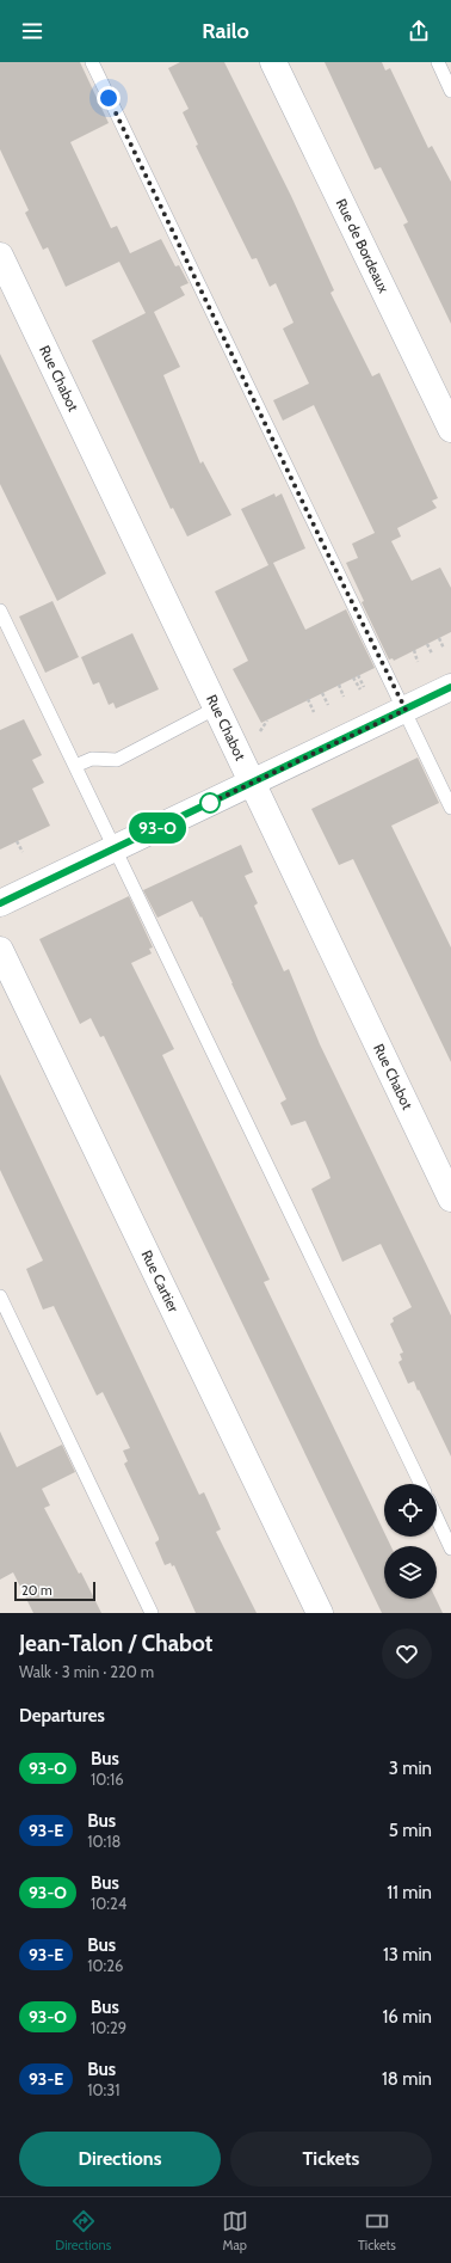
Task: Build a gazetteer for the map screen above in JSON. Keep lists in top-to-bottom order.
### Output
{
  "streets": {
    "street": ["Rue de Bordeaux", "Rue Chabot", "Rue Cartier"]
  },
  "lines": ["bus line 93-O"],
  "scale_bar": "20 m",
  "page": {
    "header": "Railo",
    "on_map": "93-O",
    "scale": "20 m",
    "heading": [
      ["Jean-Talon / Chabot", "Walk · 3 min · 220 m"],
      "Departures"
    ],
    "list": [
      {
        "mark": "93-O",
        "name": "Bus",
        "note": "10:16",
        "value": "3 min"
      },
      {
        "mark": "93-E",
        "name": "Bus",
        "note": "10:18",
        "value": "5 min"
      },
      {
        "mark": "93-O",
        "name": "Bus",
        "note": "10:24",
        "value": "11 min"
      },
      {
        "mark": "93-E",
        "name": "Bus",
        "note": "10:26",
        "value": "13 min"
      },
      {
        "mark": "93-O",
        "name": "Bus",
        "note": "10:29",
        "value": "16 min"
      },
      {
        "mark": "93-E",
        "name": "Bus",
        "note": "10:31",
        "value": "18 min"
      }
    ],
    "buttons": ["Directions", "Tickets"],
    "tabs": ["Directions", "Map", "Tickets"]
  }
}
